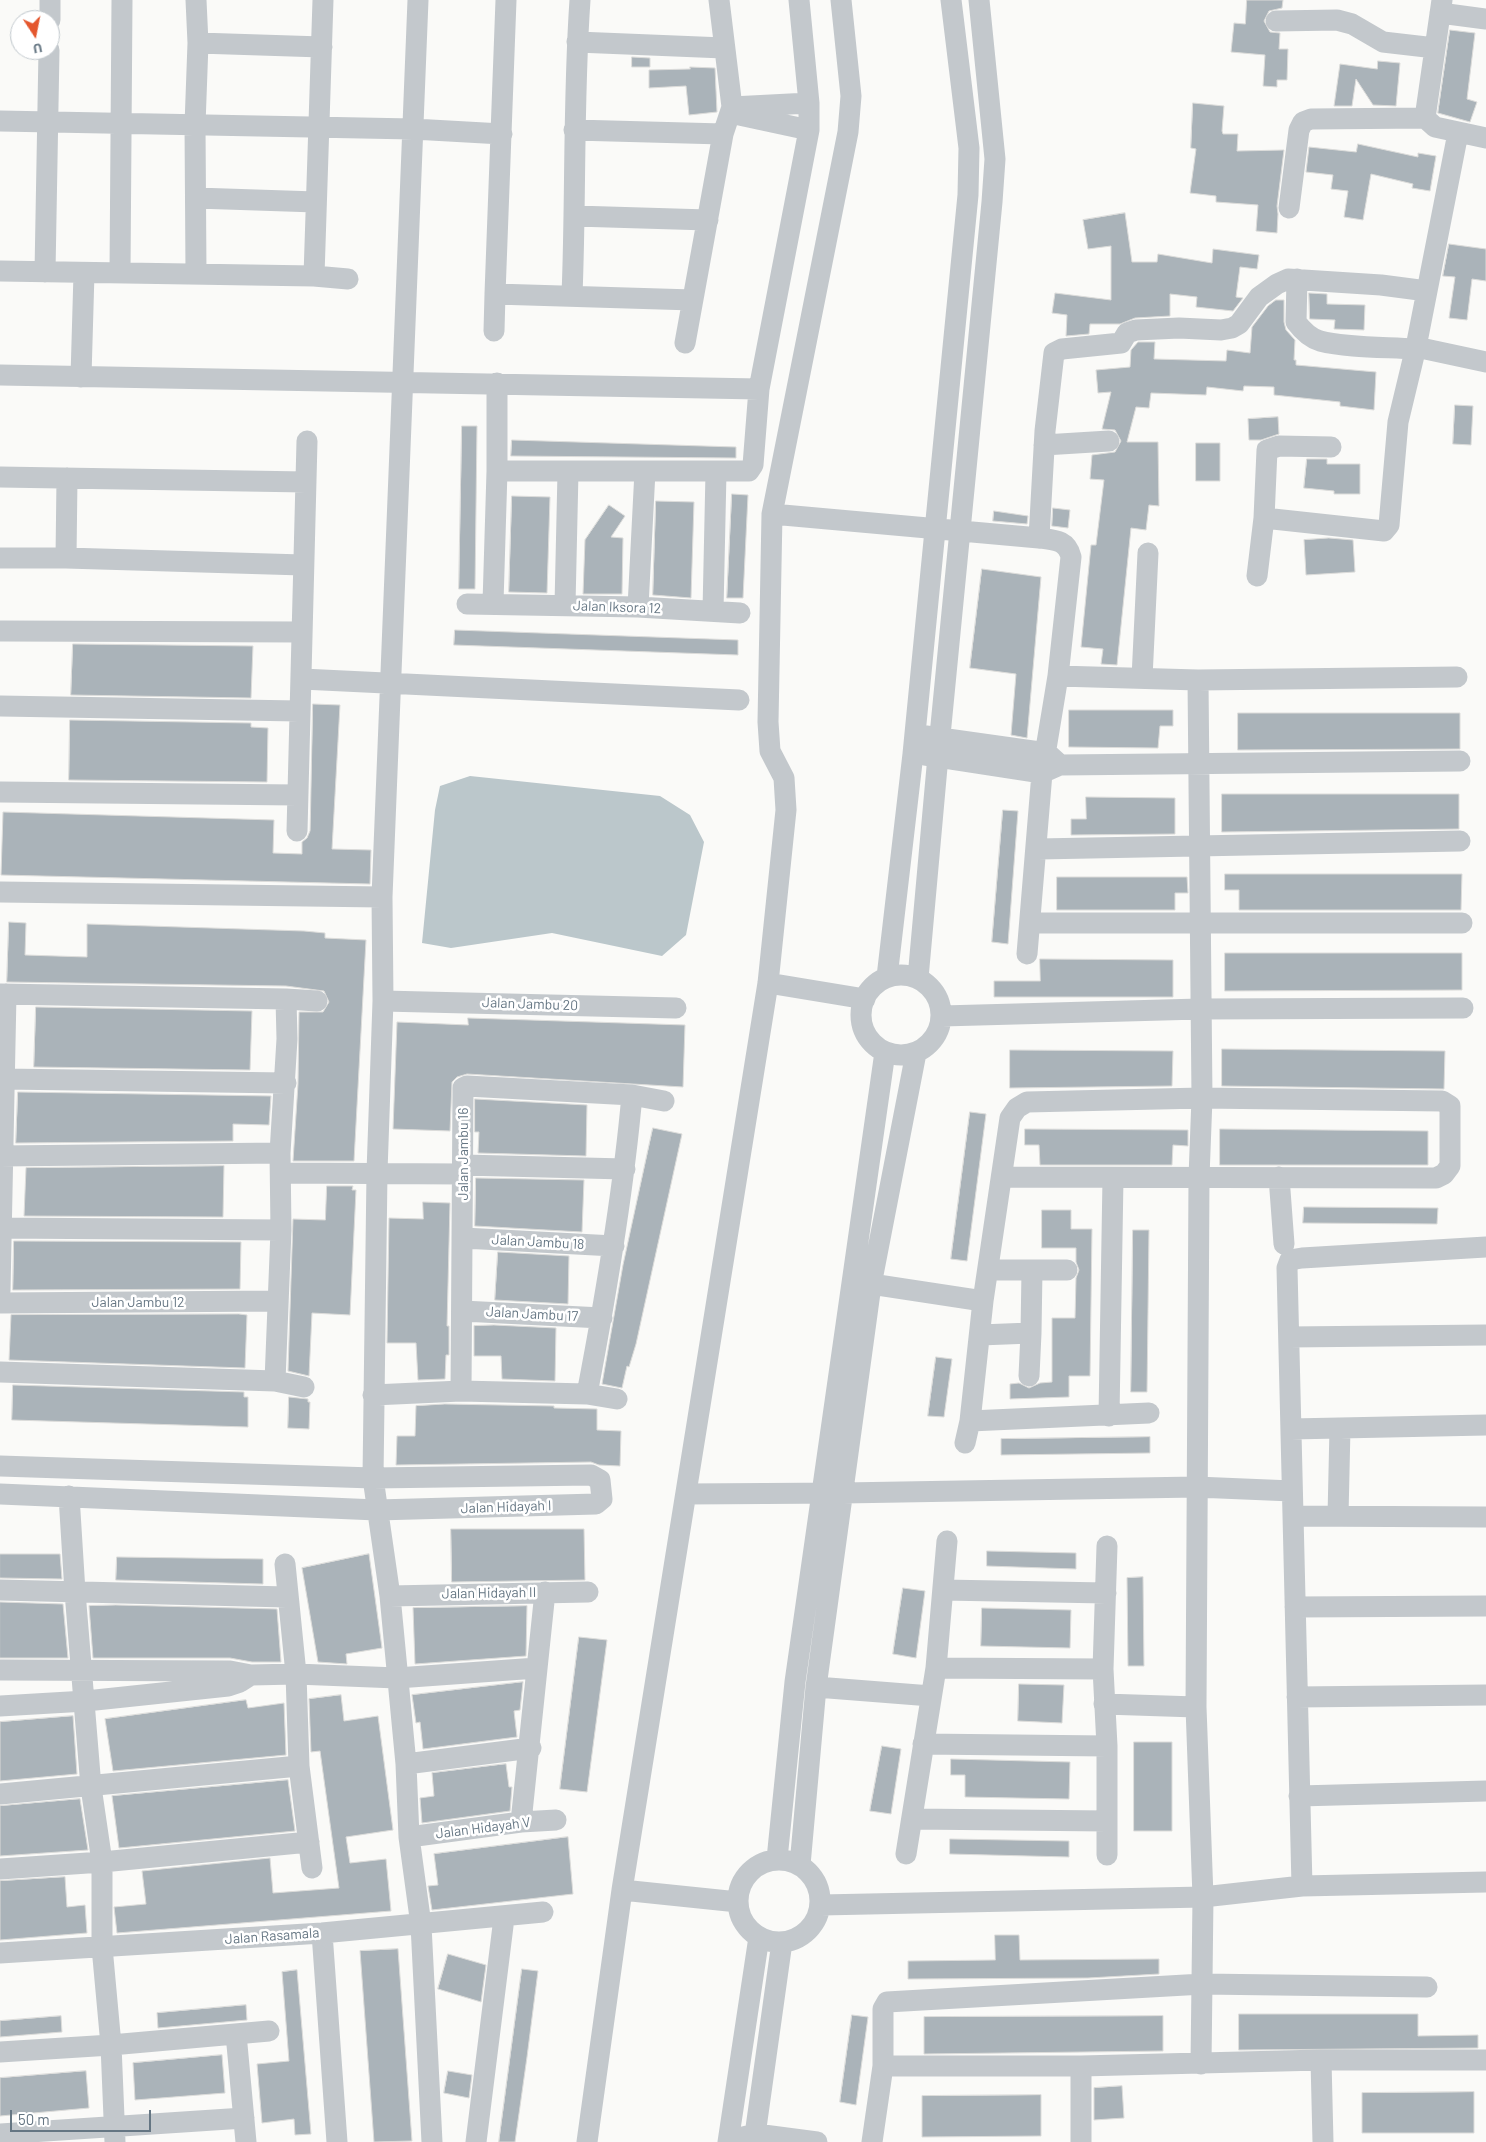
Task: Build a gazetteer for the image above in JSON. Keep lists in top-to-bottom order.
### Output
{
  "streets": {
    "street": [
      "Jalan Iksora 12",
      "Jalan Jambu 20",
      "Jalan Jambu 16",
      "Jalan Jambu 18",
      "Jalan Jambu 12",
      "Jalan Jambu 17",
      "Jalan Hidayah I",
      "Jalan Hidayah II",
      "Jalan Hidayah V",
      "Jalan Rasamala"
    ]
  },
  "crossings": [
    ["Jalan Jambu 16", "Jalan Jambu 18"],
    ["Jalan Jambu 16", "Jalan Jambu 17"]
  ],
  "scale_bar": "50 m",
  "north": "bottom"
}
